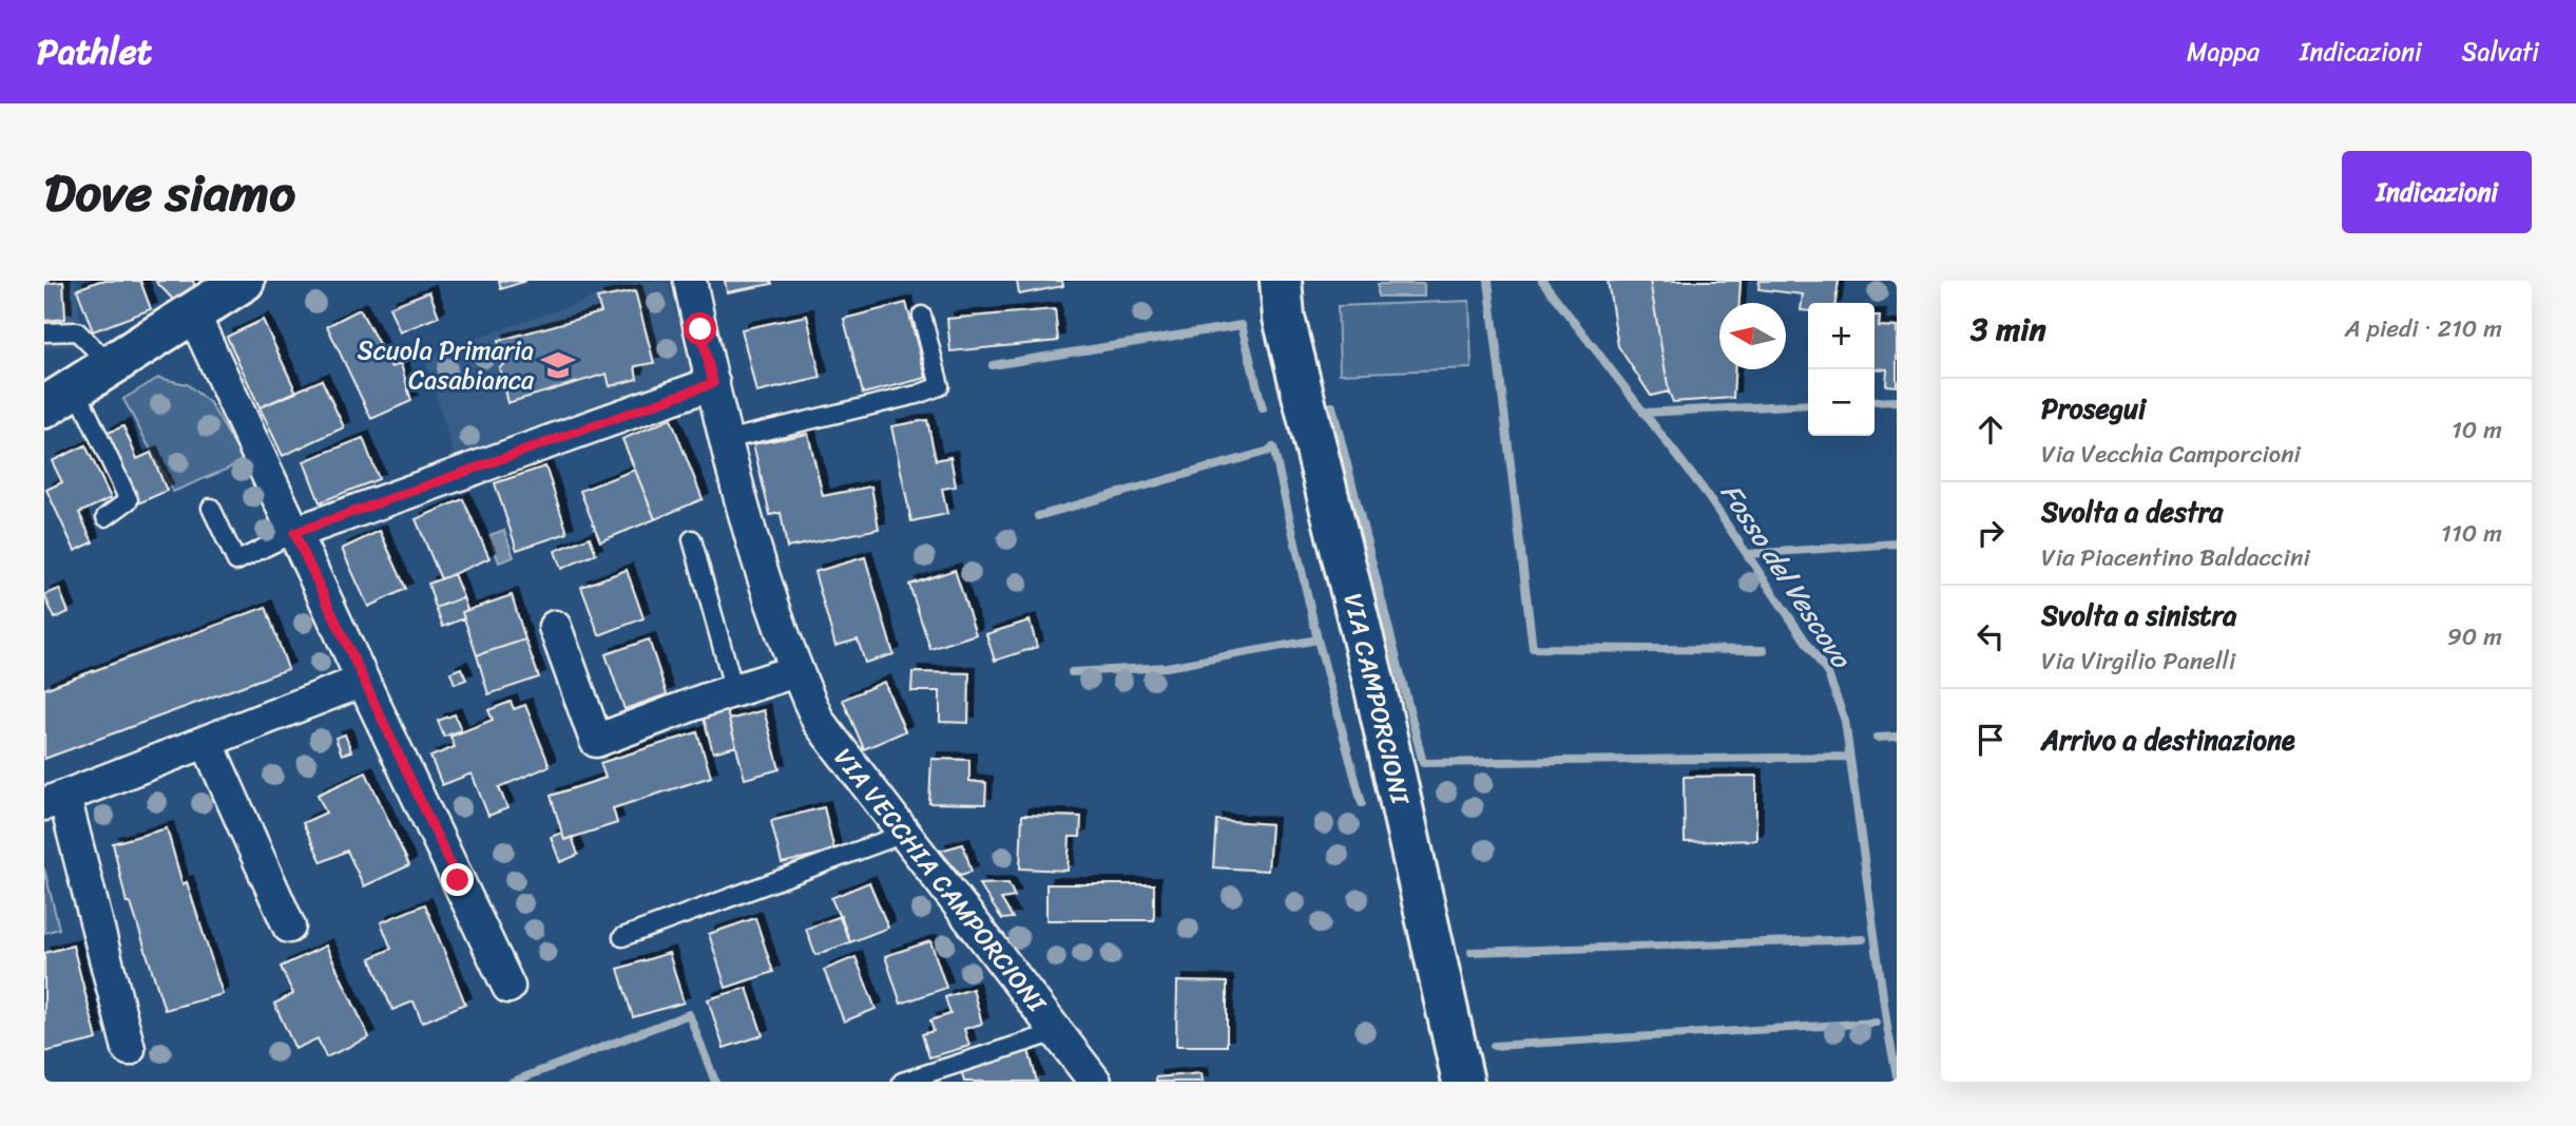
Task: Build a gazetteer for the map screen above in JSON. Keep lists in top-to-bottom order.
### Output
{
  "streets": {
    "main road": ["VIA CAMPORCIONI"],
    "street": ["VIA VECCHIA CAMPORCIONI"]
  },
  "water": ["Fosso del Vescovo"],
  "places": {
    "school or university": ["Scuola Primaria Casabianca"]
  },
  "north": "left",
  "page": {
    "header": "Pathlet",
    "nav": ["Mappa", "Indicazioni", "Salvati"],
    "title": "Dove siamo",
    "buttons": "Indicazioni",
    "heading": ["3 min", "A piedi · 210 m"],
    "map_buttons": ["+", "−"],
    "list": [
      ["Prosegui", "Via Vecchia Camporcioni", "10 m"],
      ["Svolta a destra", "Via Piacentino Baldaccini", "110 m"],
      ["Svolta a sinistra", "Via Virgilio Panelli", "90 m"],
      "Arrivo a destinazione"
    ]
  }
}
